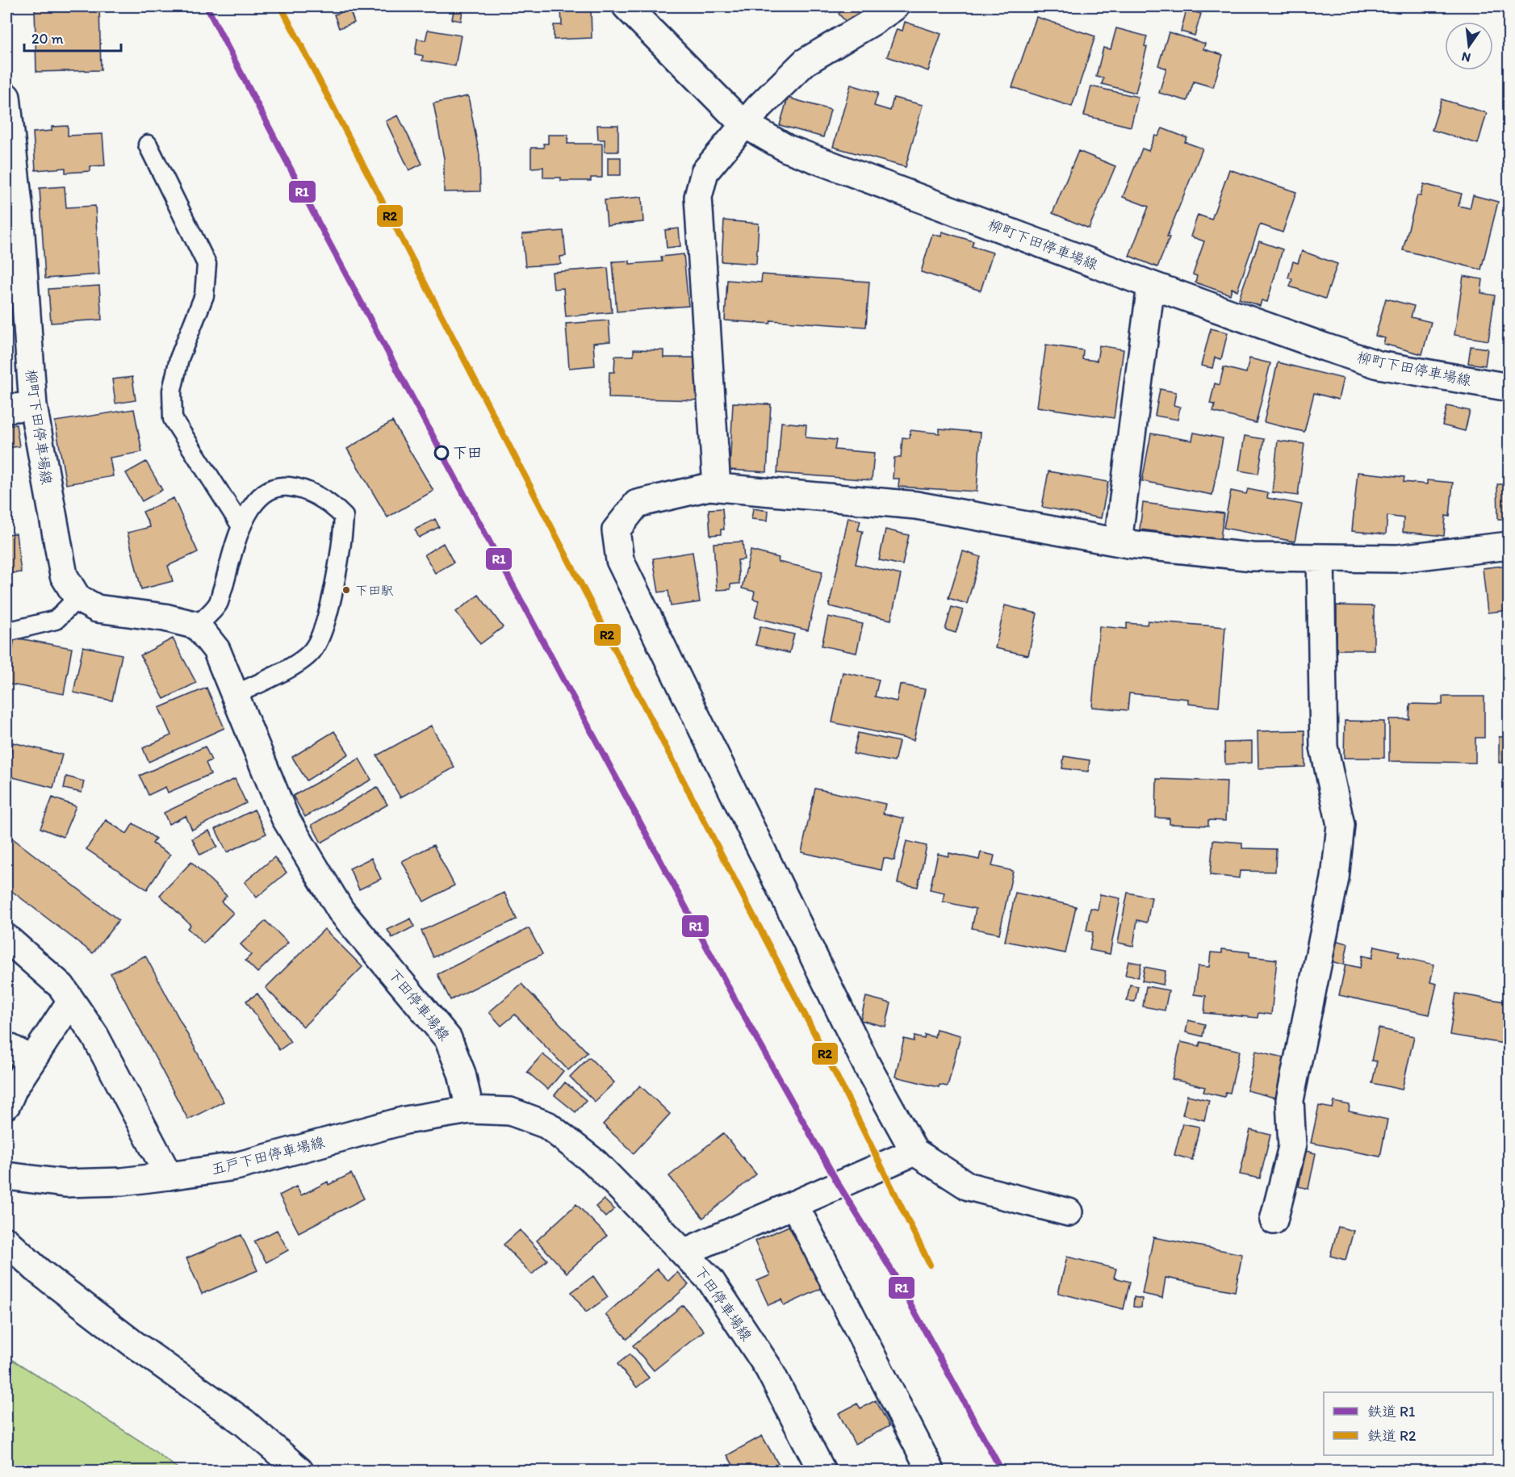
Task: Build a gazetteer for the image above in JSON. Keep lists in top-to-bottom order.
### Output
{
  "streets": {
    "street": ["柳町下田停車場線", "下田停車場線", "五戸下田停車場線"]
  },
  "crossings": [
    ["下田停車場線", "五戸下田停車場線"]
  ],
  "places": ["下田", "下田駅"],
  "lines": ["rail line R1", "rail line R2"],
  "legend": ["鉄道 R1", "鉄道 R2"],
  "scale_bar": "20 m",
  "north": "bottom"
}
